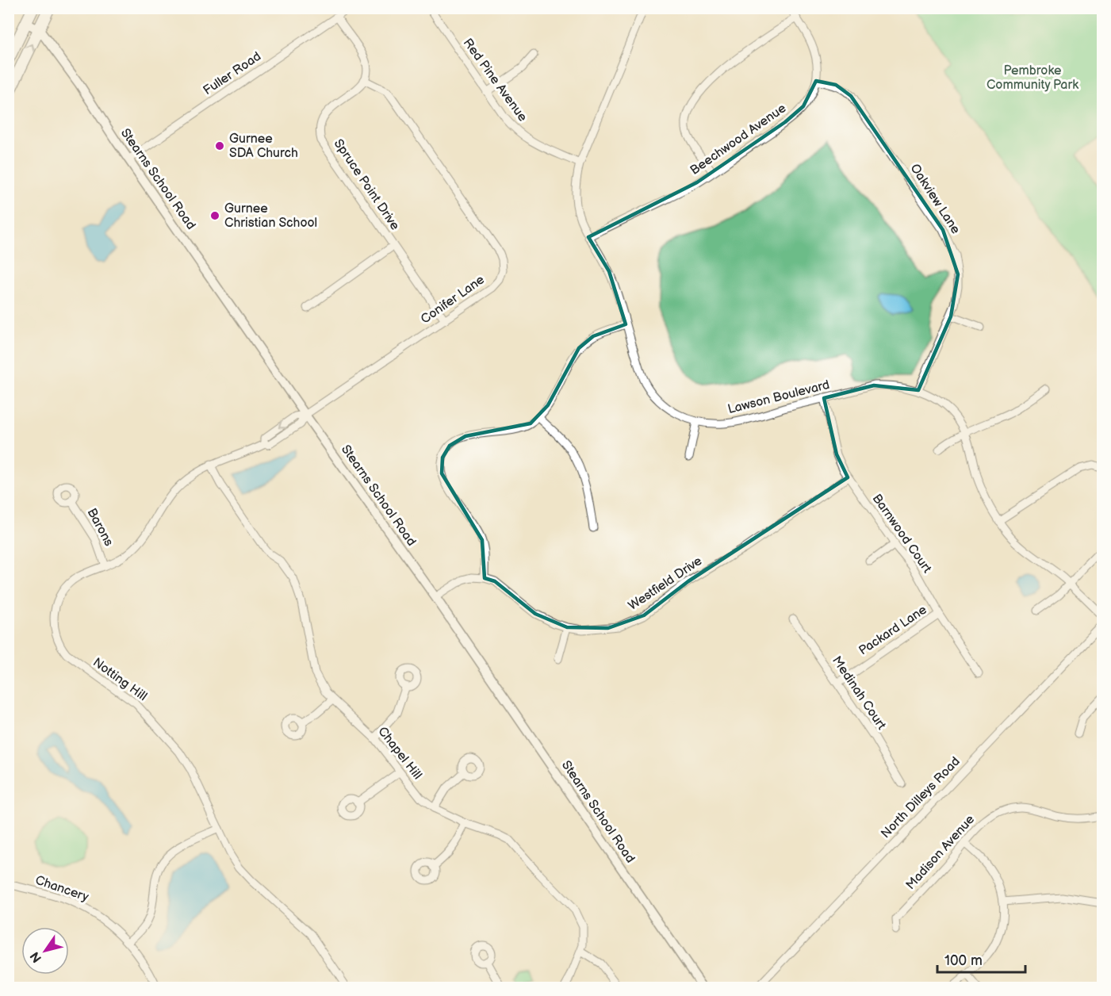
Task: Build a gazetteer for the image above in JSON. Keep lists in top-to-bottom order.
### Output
{
  "streets": {
    "main road": ["Stearns School Road"],
    "street": [
      "Fuller Road",
      "Red Pine Avenue",
      "Beechwood Avenue",
      "Spruce Point Drive",
      "Oakview Lane",
      "Conifer Lane",
      "Lawson Boulevard",
      "Barons",
      "Barnwood Court",
      "Westfield Drive",
      "Packard Lane",
      "Notting Hill",
      "Medinah Court",
      "Chapel Hill",
      "North Dilleys Road",
      "Madison Avenue",
      "Chancery"
    ]
  },
  "crossings": [
    ["Fuller Road", "Stearns School Road"],
    ["Red Pine Avenue", "Lawson Boulevard"],
    ["Beechwood Avenue", "Oakview Lane"],
    ["Beechwood Avenue", "Lawson Boulevard"],
    ["Stearns School Road", "Conifer Lane"],
    ["Stearns School Road", "Notting Hill"],
    ["Spruce Point Drive", "Conifer Lane"],
    ["Oakview Lane", "Lawson Boulevard"],
    ["Conifer Lane", "Notting Hill"],
    ["Lawson Boulevard", "Barnwood Court"],
    ["Barons", "Notting Hill"],
    ["Barnwood Court", "Westfield Drive"],
    ["Barnwood Court", "Packard Lane"],
    ["Packard Lane", "Medinah Court"],
    ["Notting Hill", "Chapel Hill"]
  ],
  "parks": ["Pembroke Community Park"],
  "places": ["Gurnee SDA Church", "Gurnee Christian School"],
  "scale_bar": "100 m",
  "north": "bottom left"
}
